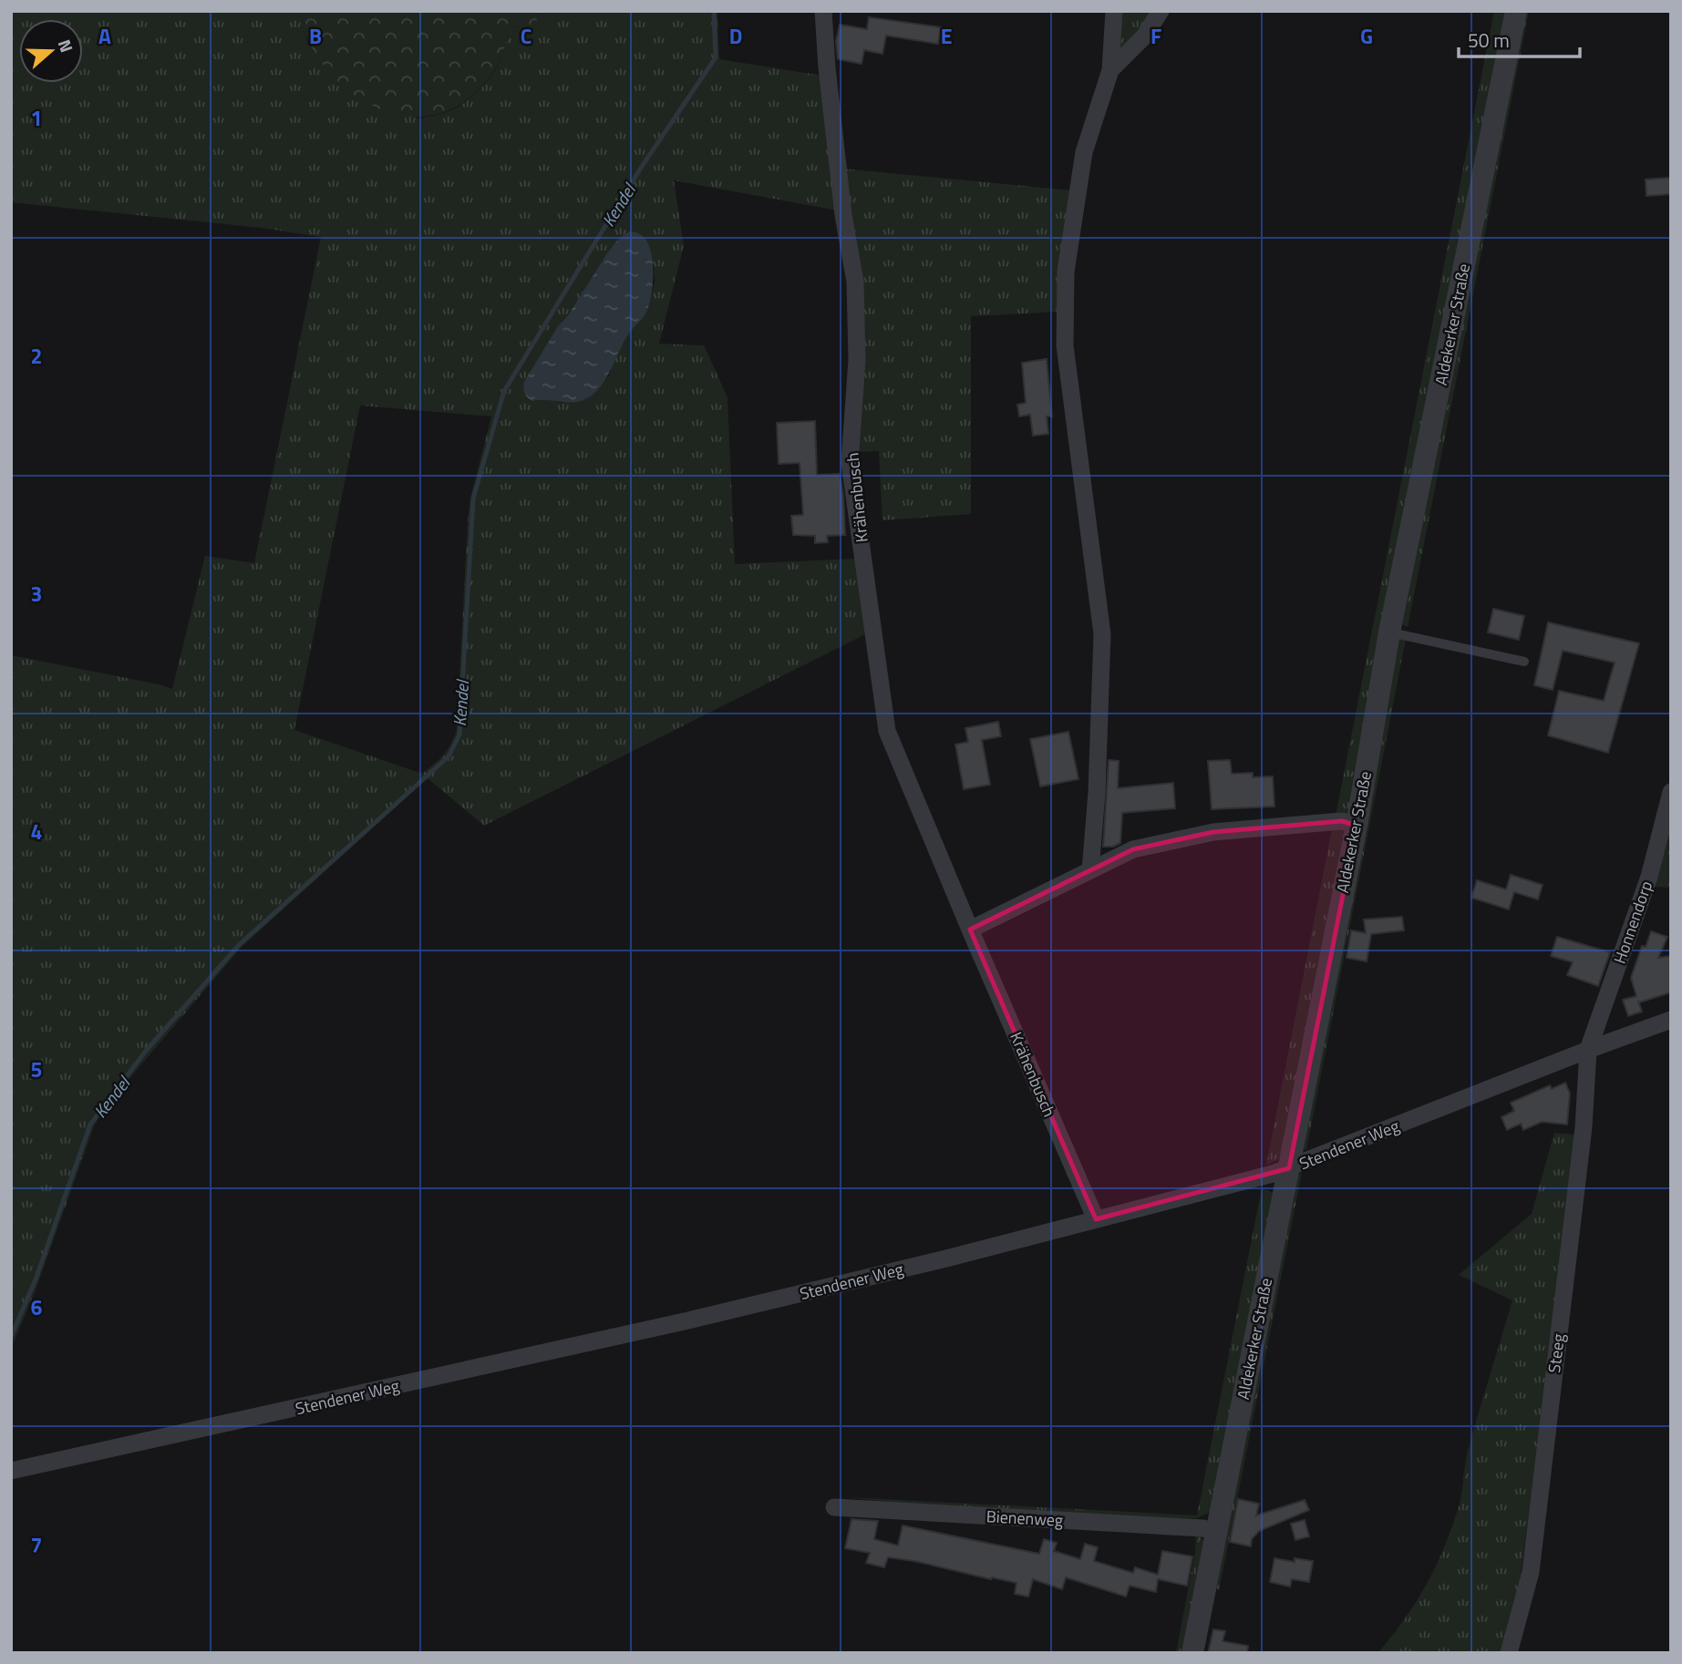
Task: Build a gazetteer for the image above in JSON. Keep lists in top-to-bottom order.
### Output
{
  "streets": {
    "street": [
      "Aldekerker Straße",
      "Krähenbusch",
      "Honnendorp",
      "Stendener Weg",
      "Steeg",
      "Bienenweg"
    ]
  },
  "crossings": [
    ["Aldekerker Straße", "Stendener Weg"],
    ["Aldekerker Straße", "Bienenweg"],
    ["Krähenbusch", "Stendener Weg"],
    ["Honnendorp", "Stendener Weg"],
    ["Honnendorp", "Steeg"],
    ["Stendener Weg", "Steeg"]
  ],
  "water": ["Kendel"],
  "scale_bar": "50 m",
  "north": "right",
  "grid": {
    "columns": [
      "A",
      "B",
      "C",
      "D",
      "E",
      "F",
      "G"
    ],
    "rows": [
      "1",
      "2",
      "3",
      "4",
      "5",
      "6",
      "7"
    ]
  }
}
